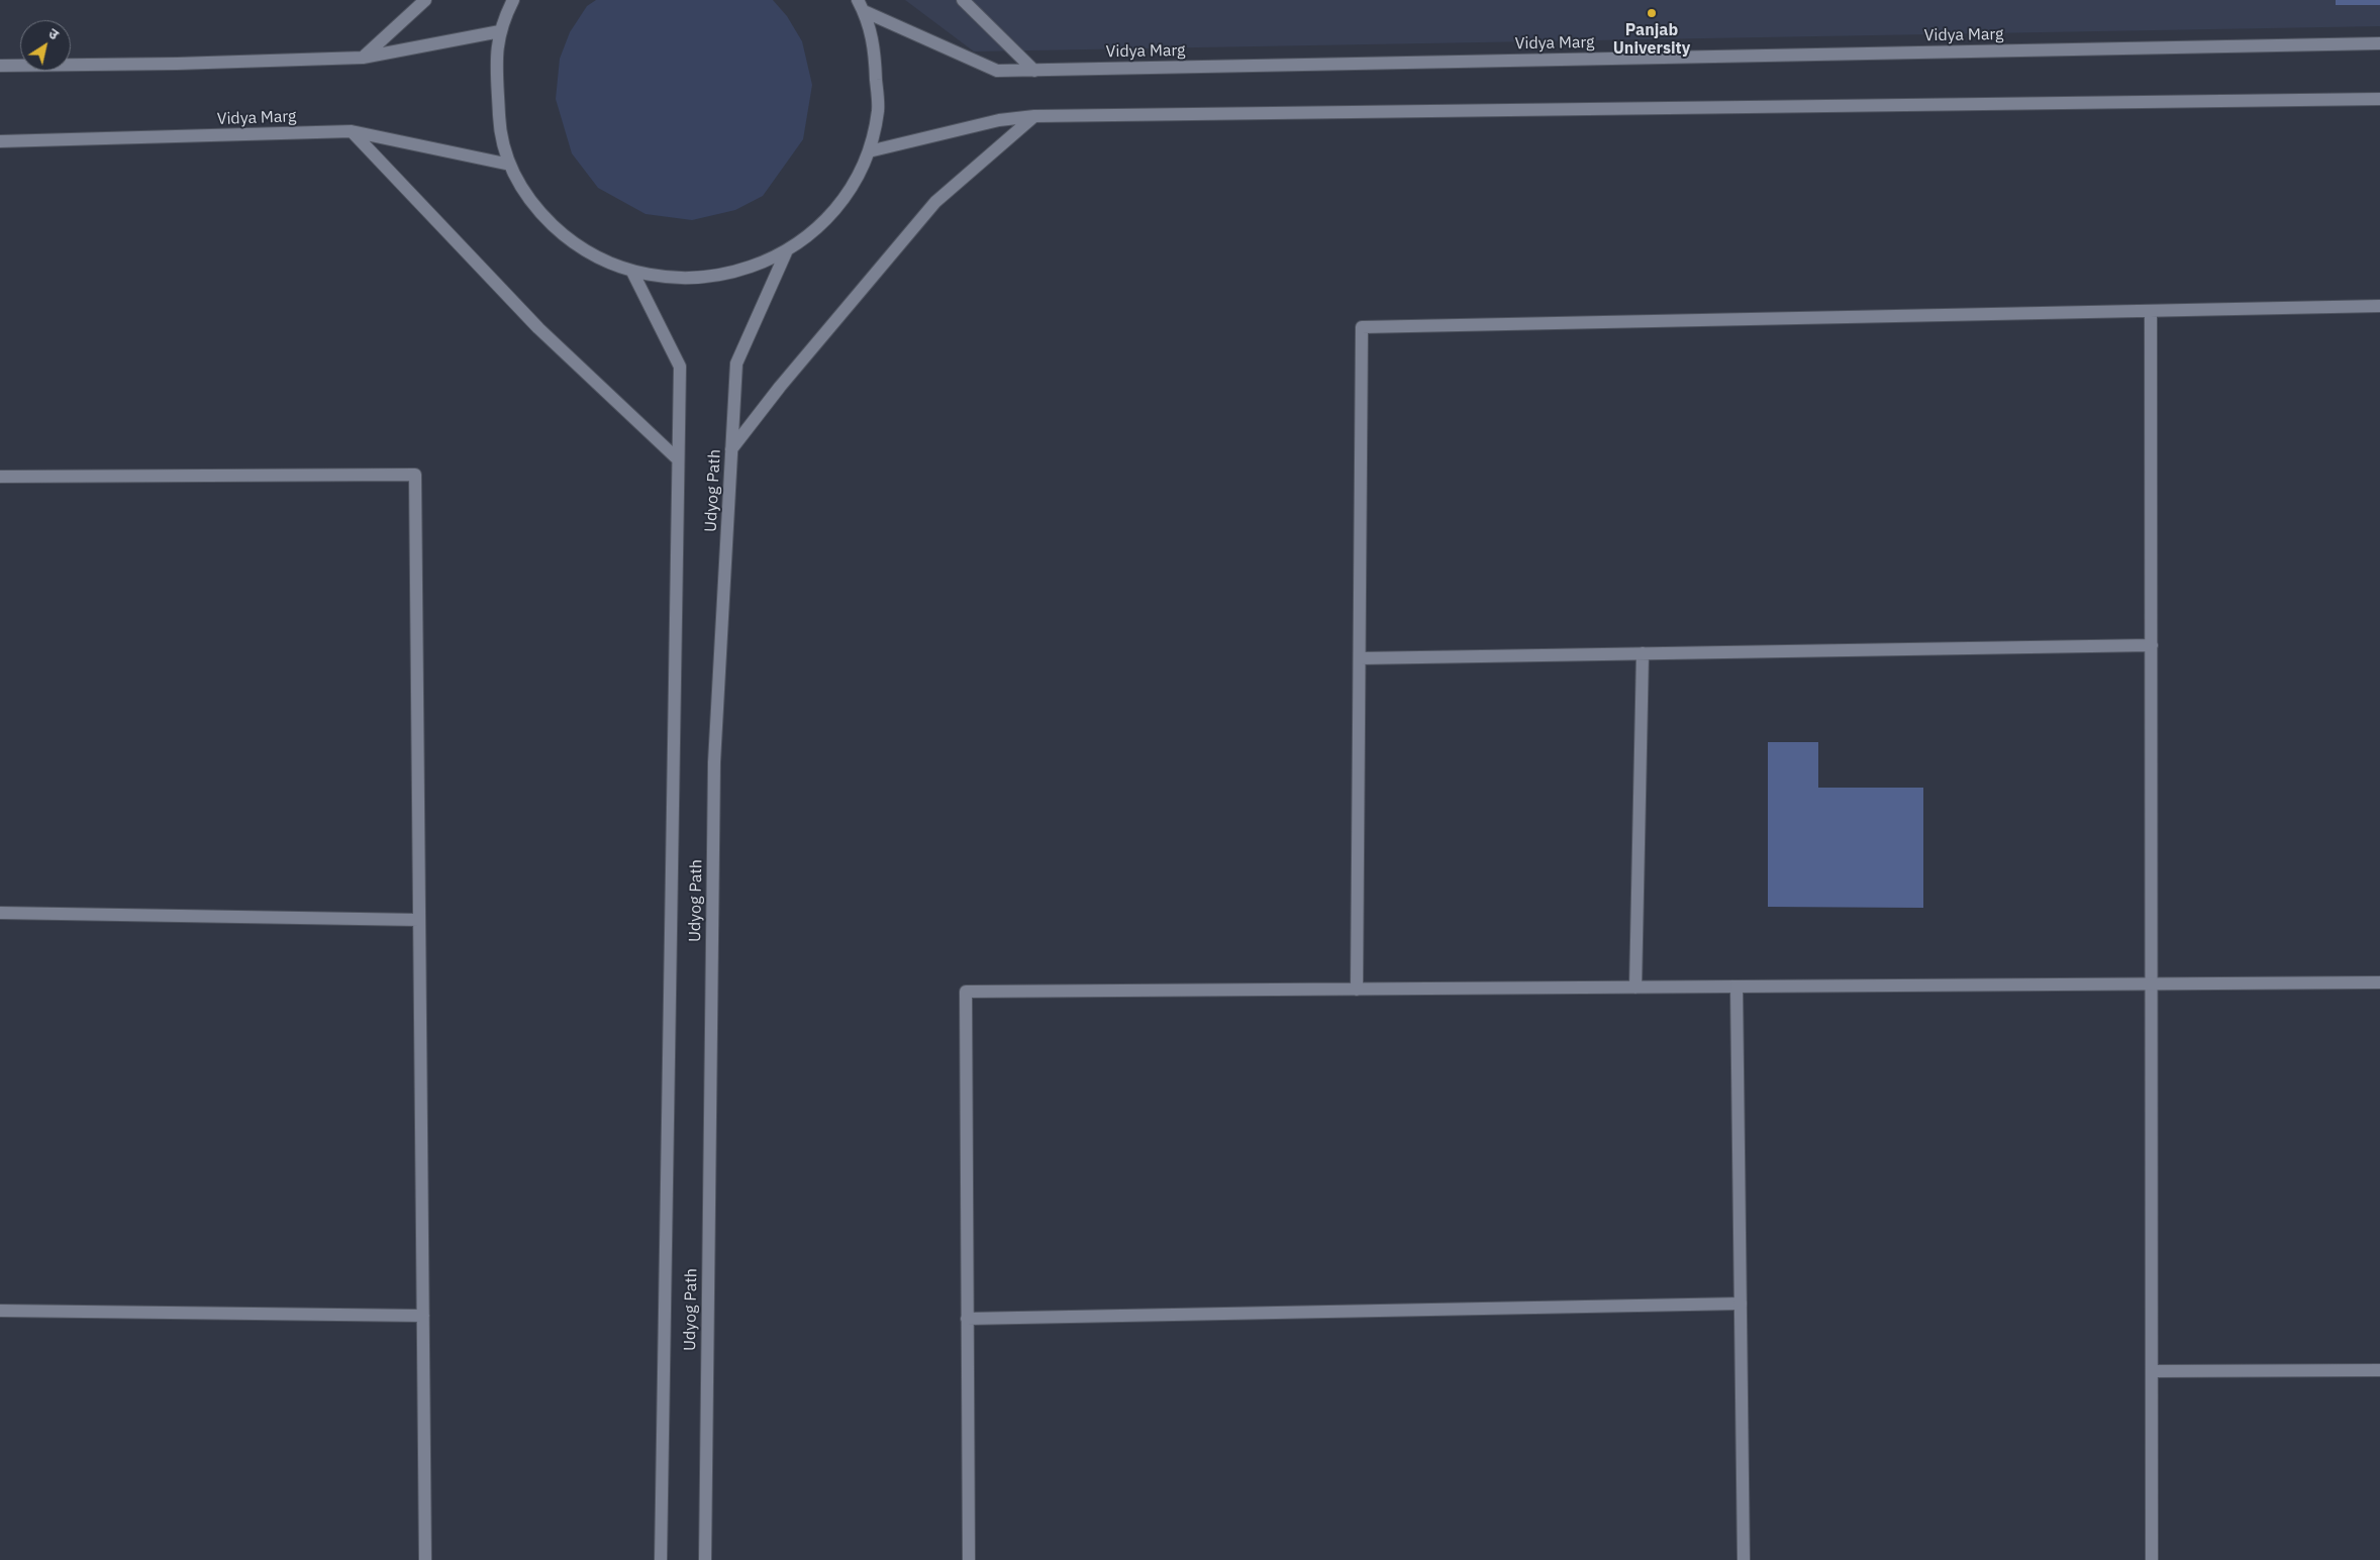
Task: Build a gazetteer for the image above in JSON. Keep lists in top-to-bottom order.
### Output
{
  "streets": {
    "street": ["Vidya Marg", "Udyog Path"]
  },
  "places": ["Panjab University"],
  "north": "top right"
}
